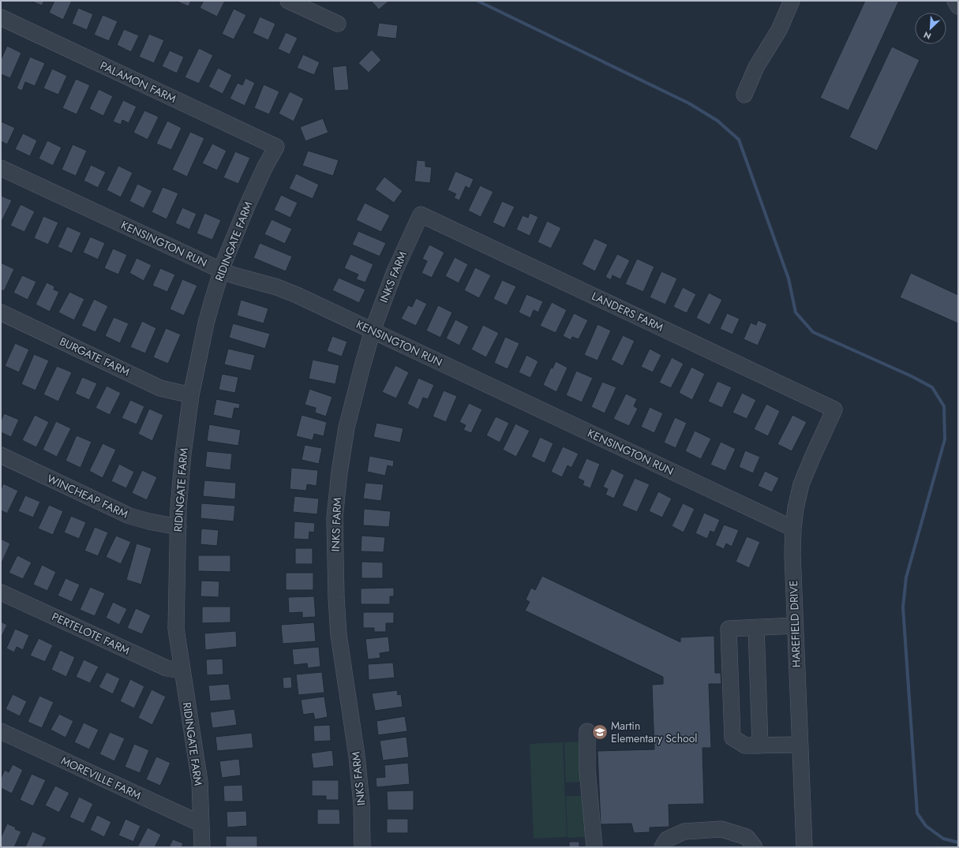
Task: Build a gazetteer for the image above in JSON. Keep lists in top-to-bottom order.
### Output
{
  "streets": {
    "street": [
      "PALAMON FARM",
      "RIDINGATE FARM",
      "KENSINGTON RUN",
      "INKS FARM",
      "LANDERS FARM",
      "BURGATE FARM",
      "WINCHEAP FARM",
      "HAREFIELD DRIVE",
      "PERTELOTE FARM",
      "MOREVILLE FARM"
    ]
  },
  "crossings": [
    ["PALAMON FARM", "RIDINGATE FARM"],
    ["RIDINGATE FARM", "KENSINGTON RUN"],
    ["RIDINGATE FARM", "BURGATE FARM"],
    ["RIDINGATE FARM", "WINCHEAP FARM"],
    ["RIDINGATE FARM", "PERTELOTE FARM"],
    ["RIDINGATE FARM", "MOREVILLE FARM"],
    ["KENSINGTON RUN", "INKS FARM"],
    ["KENSINGTON RUN", "HAREFIELD DRIVE"],
    ["INKS FARM", "LANDERS FARM"],
    ["LANDERS FARM", "HAREFIELD DRIVE"]
  ],
  "places": {
    "school or university": ["Martin Elementary School"]
  },
  "north": "bottom left"
}
